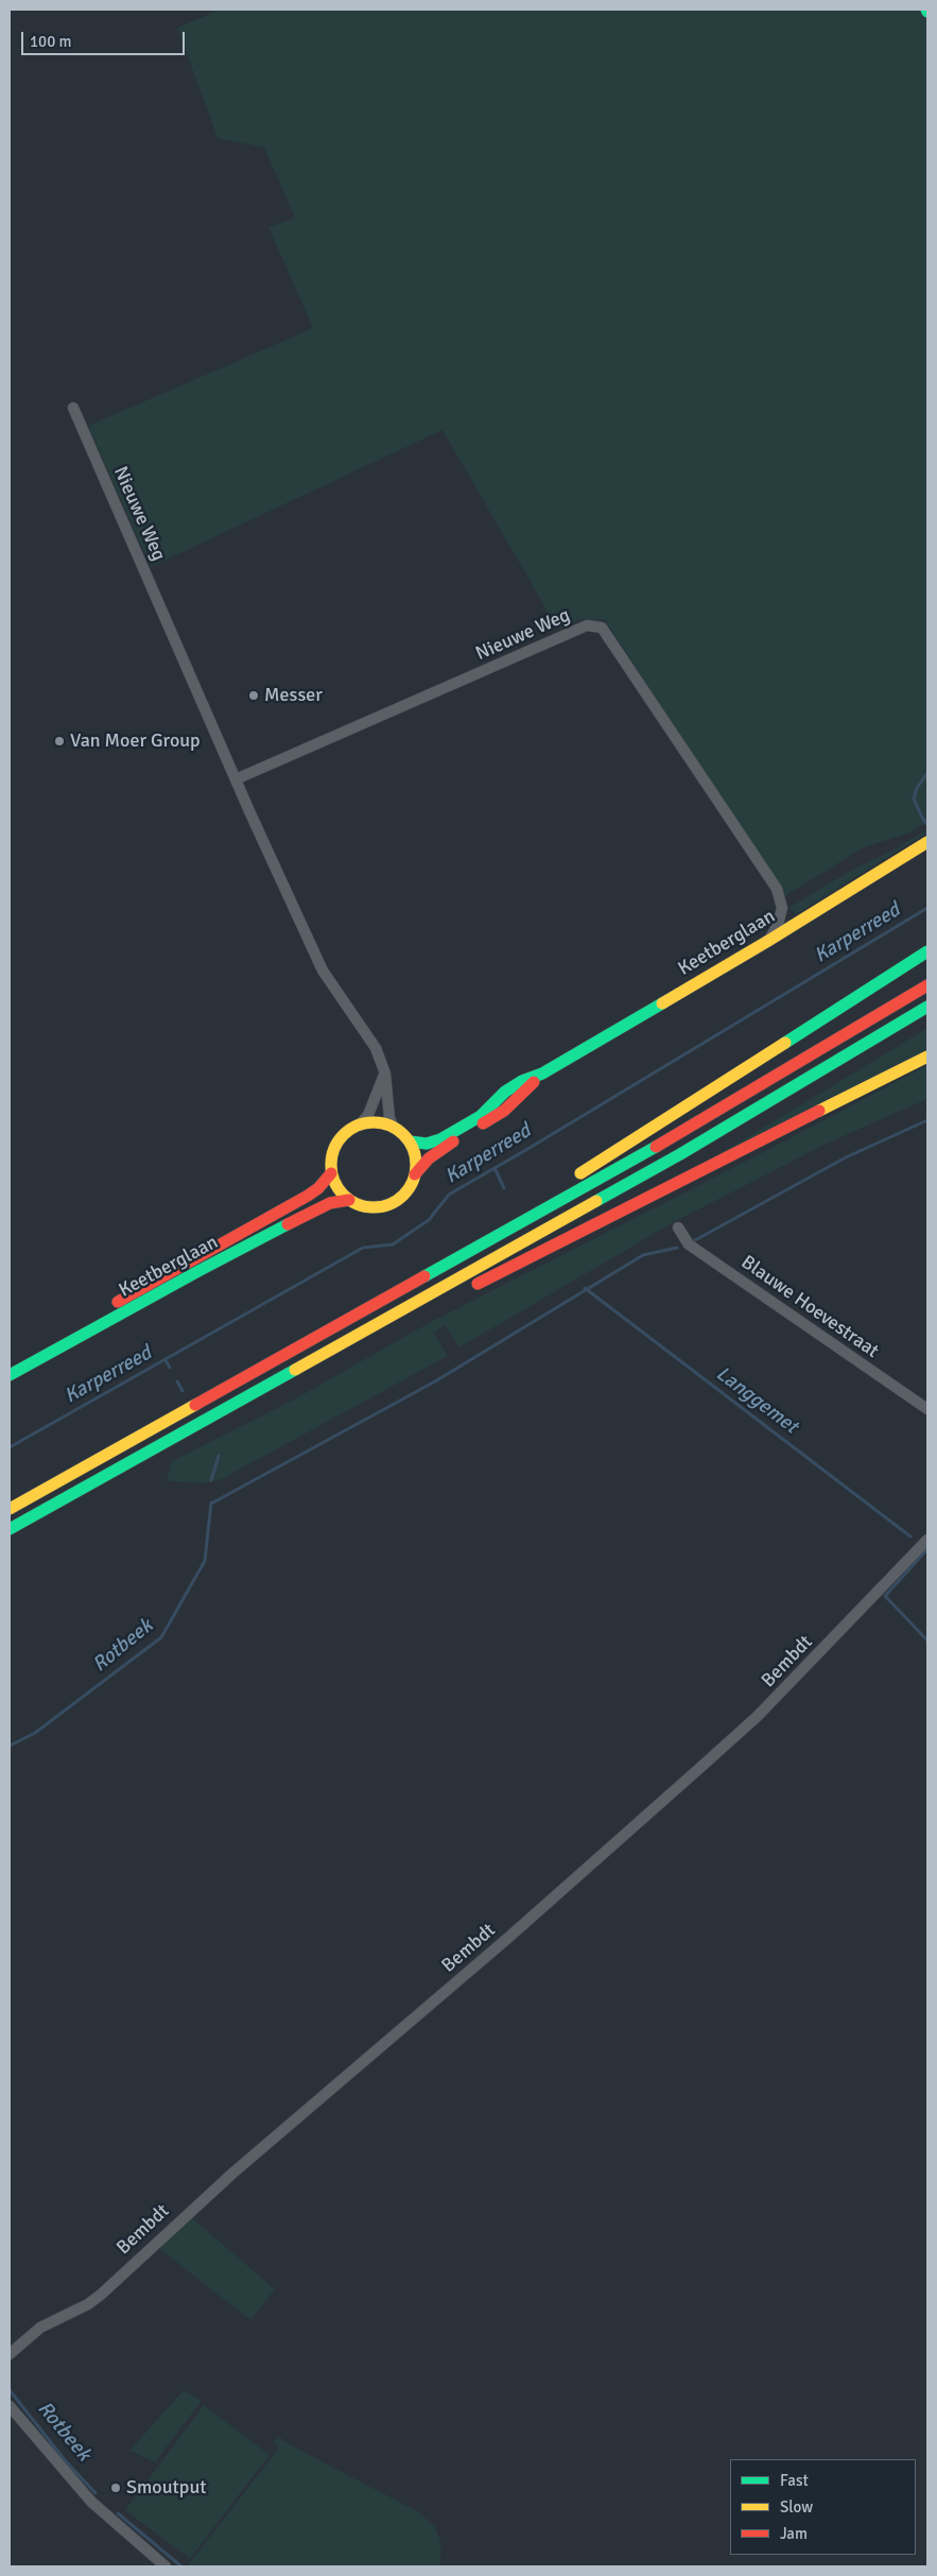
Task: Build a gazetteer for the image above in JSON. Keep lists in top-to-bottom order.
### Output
{
  "streets": {
    "main road": ["Keetberglaan"],
    "street": ["Nieuwe Weg", "Blauwe Hoevestraat", "Bembdt"]
  },
  "crossings": [
    ["Nieuwe Weg", "Keetberglaan"]
  ],
  "water": ["Karperreed", "Langgemet", "Rotbeek"],
  "places": ["Messer", "Van Moer Group", "Smoutput"],
  "legend": ["Fast", "Slow", "Jam"],
  "scale_bar": "100 m"
}
